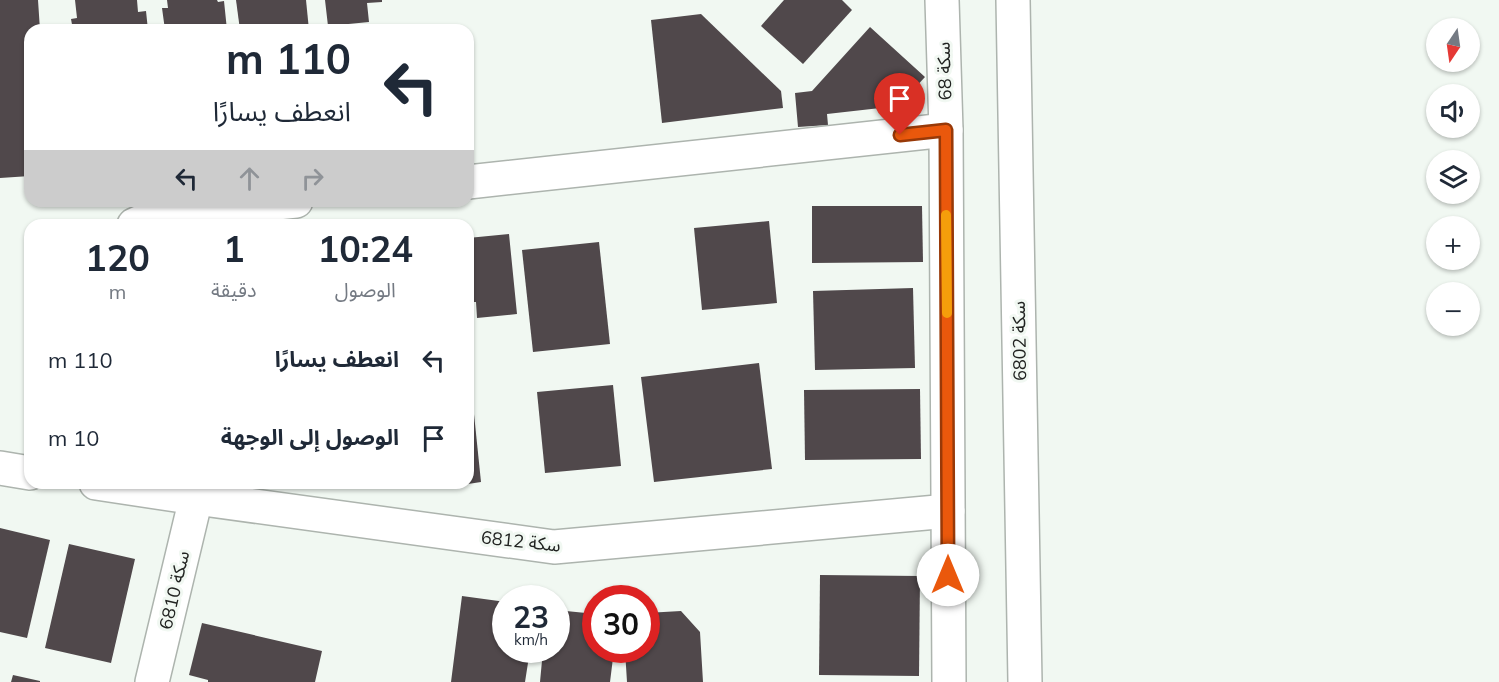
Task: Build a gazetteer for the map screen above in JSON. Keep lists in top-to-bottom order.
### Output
{
  "streets": {
    "street": [
      "68 سكة",
      "سكة 6802",
      "سكة 6812",
      "سكة 6810"
    ]
  },
  "crossings": [
    ["68 سكة", "سكة 6812"],
    ["سكة 6812", "سكة 6810"]
  ],
  "north": "bottom",
  "page": {
    "map_buttons": ["+", "−"],
    "turn": ["110 m", "انعطف يسارًا"],
    "eta": [
      "10:24",
      "الوصول",
      "1",
      "دقيقة",
      "120",
      "m"
    ],
    "list": [
      {
        "name": "انعطف يسارًا",
        "value": "110 m"
      },
      {
        "name": "الوصول إلى الوجهة",
        "value": "10 m"
      }
    ],
    "speed": "23 km/h",
    "limit": "30"
  }
}
